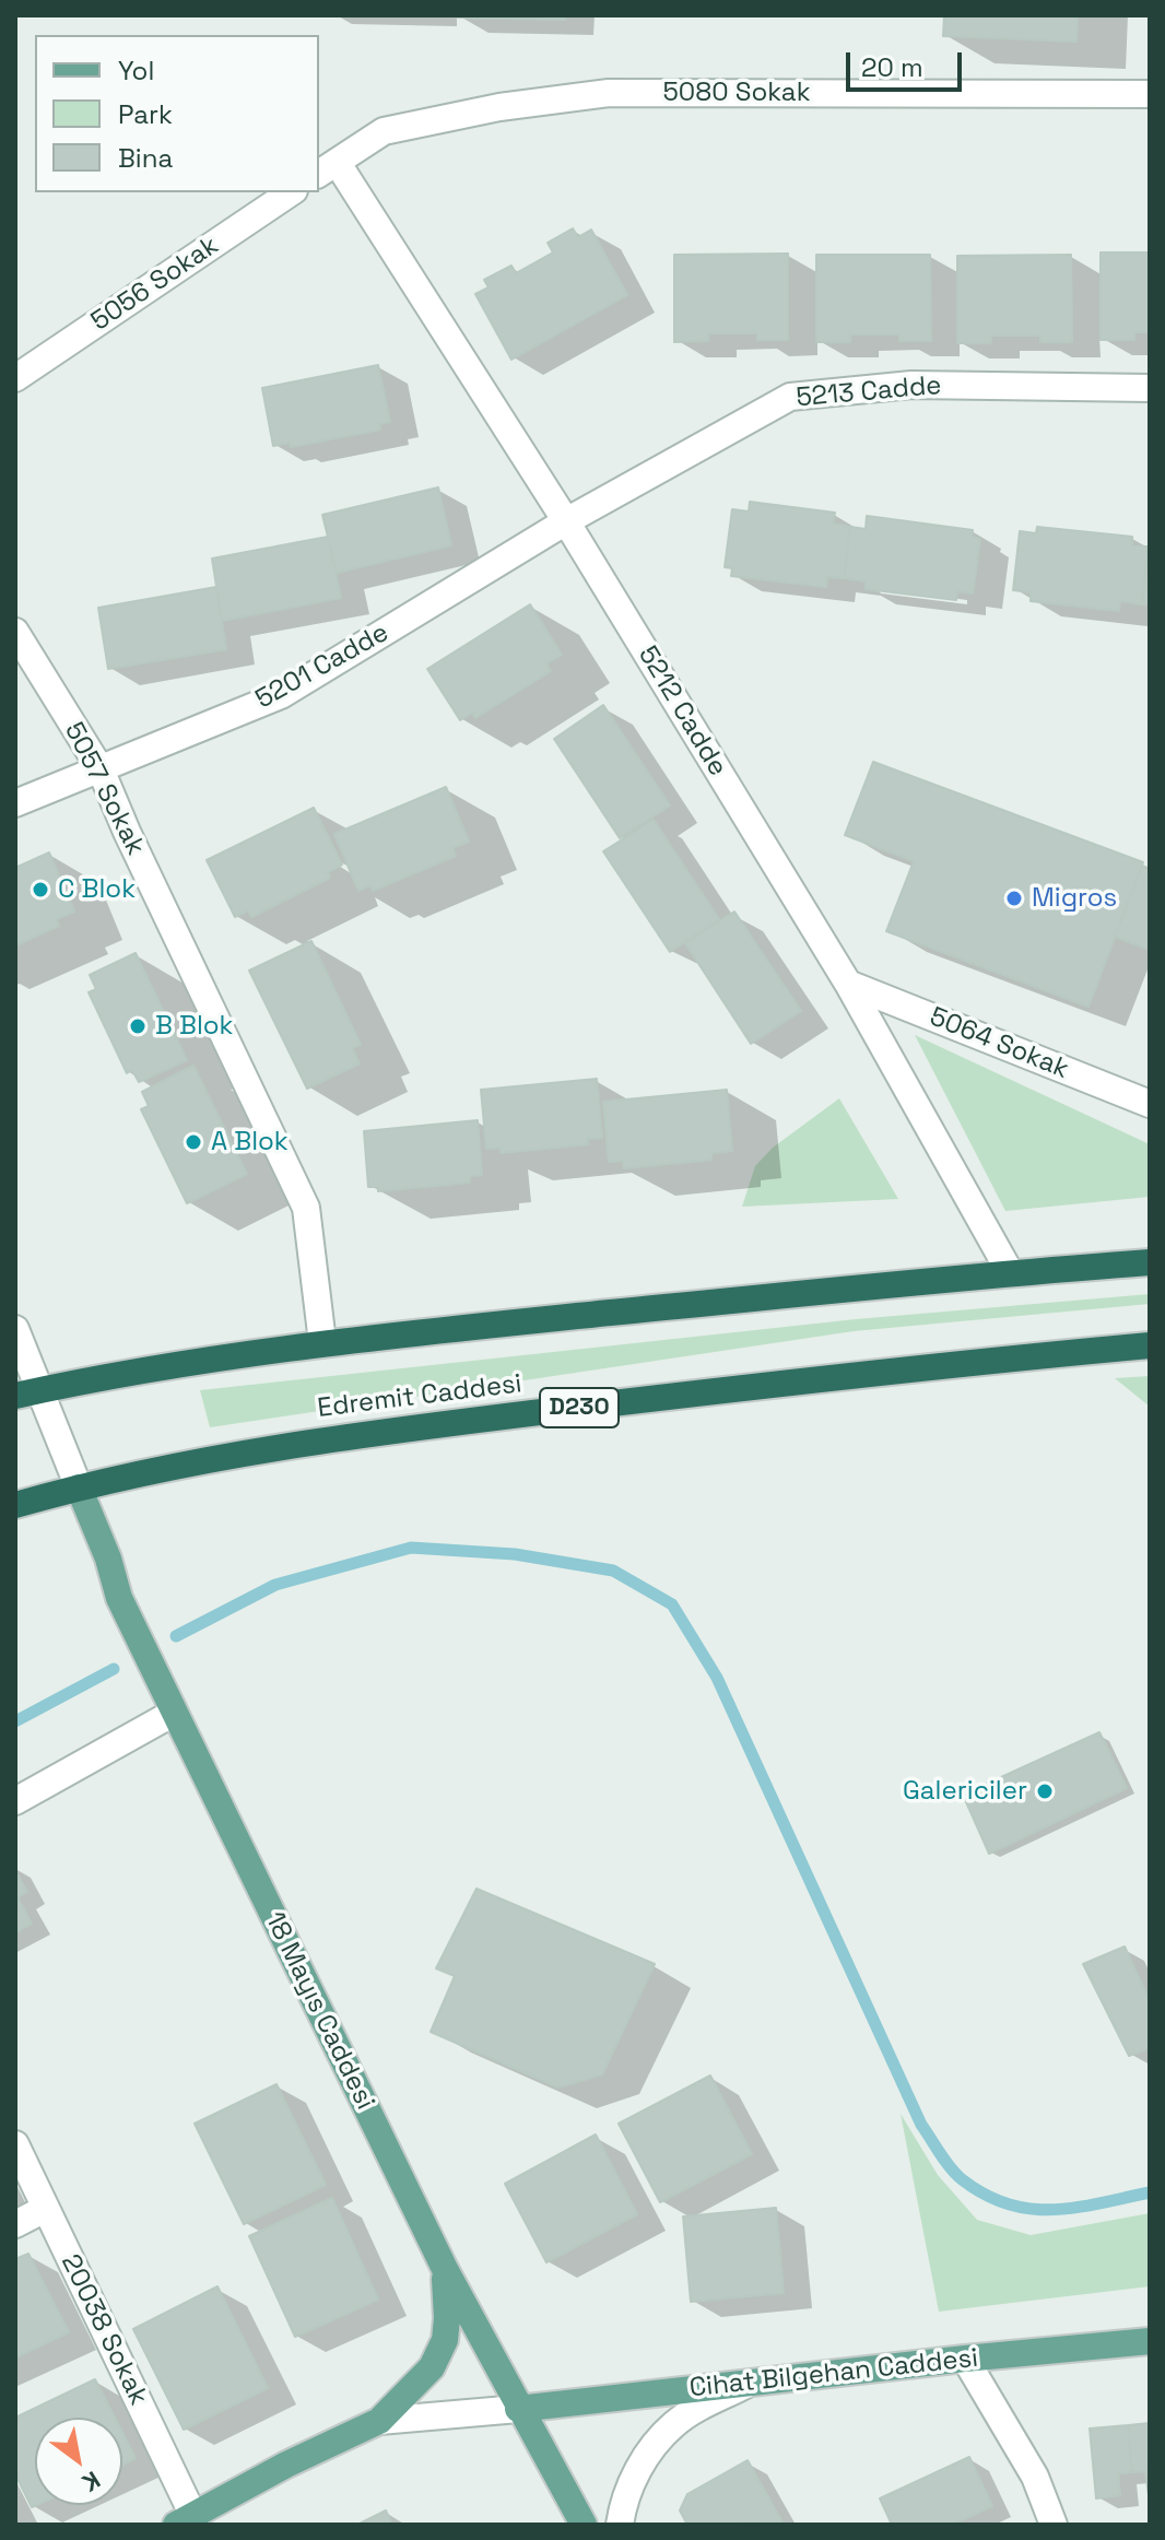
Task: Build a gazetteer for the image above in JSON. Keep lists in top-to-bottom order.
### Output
{
  "streets": {
    "highway": ["Edremit Caddesi", "D230"],
    "main road": ["18 Mayıs Caddesi", "Cihat Bilgehan Caddesi"],
    "street": [
      "5080 Sokak",
      "5056 Sokak",
      "5213 Cadde",
      "5201 Cadde",
      "5212 Cadde",
      "5057 Sokak",
      "5064 Sokak",
      "20038 Sokak"
    ]
  },
  "crossings": [
    ["5080 Sokak", "5212 Cadde"],
    ["5213 Cadde", "5201 Cadde"],
    ["5213 Cadde", "5212 Cadde"],
    ["5201 Cadde", "5212 Cadde"],
    ["5201 Cadde", "5057 Sokak"],
    ["5212 Cadde", "5064 Sokak"],
    ["Edremit Caddesi", "18 Mayıs Caddesi"],
    ["18 Mayıs Caddesi", "Cihat Bilgehan Caddesi"]
  ],
  "places": [
    "C Blok",
    "Migros",
    "B Blok",
    "A Blok",
    "Galericiler"
  ],
  "legend": ["Yol", "Park", "Bina"],
  "scale_bar": "20 m",
  "north": "bottom right"
}
